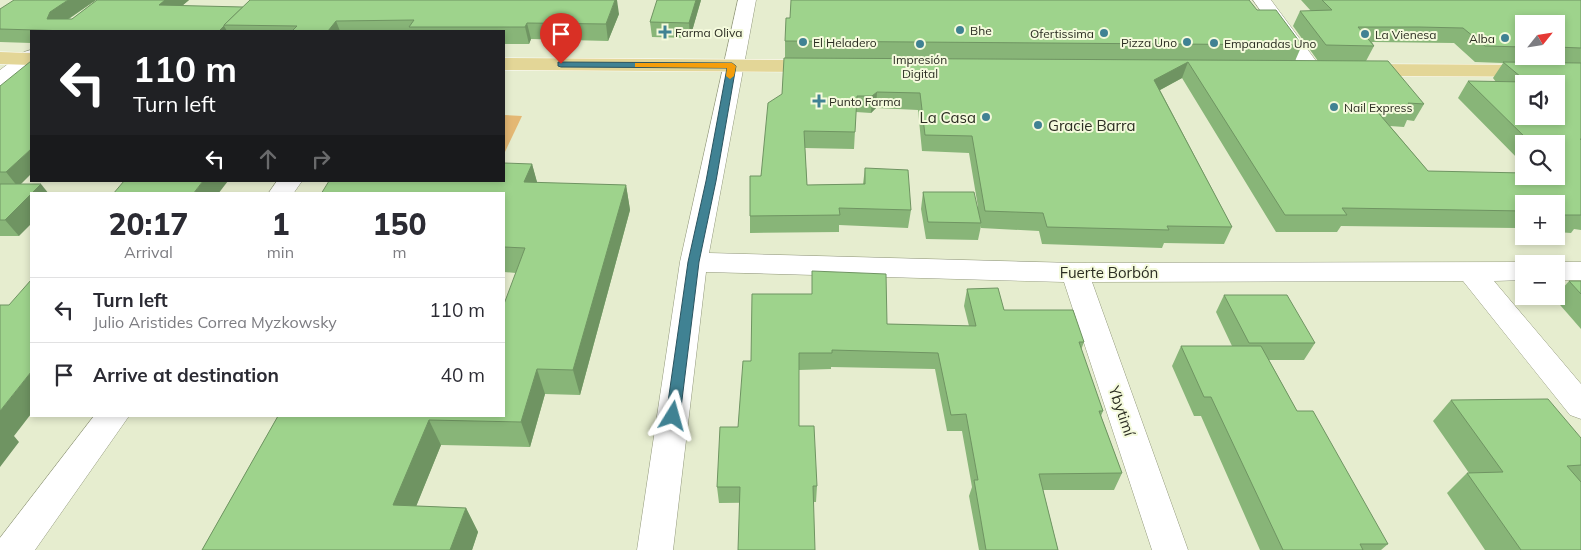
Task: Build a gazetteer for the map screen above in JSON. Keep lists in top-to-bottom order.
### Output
{
  "streets": {
    "street": ["Fuerte Borbón", "Ybytimí"]
  },
  "crossings": [
    ["Fuerte Borbón", "Ybytimí"]
  ],
  "places": {
    "other": [
      "Bhe",
      "Ofertissima",
      "La Vienesa",
      "Alba",
      "El Heladero",
      "Pizza Uno",
      "Empanadas Uno",
      "Impresión Digital",
      "Nail Express",
      "La Casa",
      "Gracie Barra"
    ],
    "health": ["Farma Oliva", "Punto Farma"]
  },
  "north": "top right",
  "page": {
    "map_buttons": ["+", "−"],
    "turn": ["110 m", "Turn left"],
    "eta": [
      "20:17",
      "Arrival",
      "1",
      "min",
      "150",
      "m"
    ],
    "list": [
      {
        "name": "Turn left",
        "note": "Julio Aristides Correa Myzkowsky",
        "value": "110 m"
      },
      {
        "name": "Arrive at destination",
        "value": "40 m"
      }
    ]
  }
}
